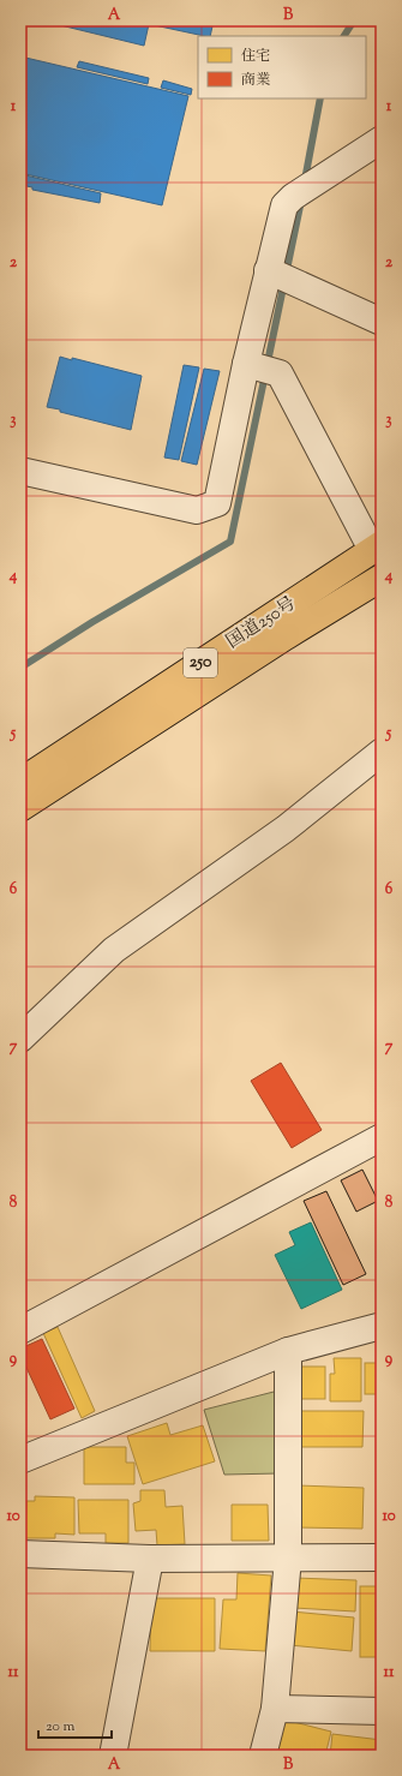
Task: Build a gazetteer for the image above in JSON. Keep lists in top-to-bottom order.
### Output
{
  "streets": {
    "highway": ["国道250号", "250"]
  },
  "legend": ["住宅", "商業"],
  "scale_bar": "20 m",
  "grid": {
    "columns": ["A", "B"],
    "rows": [
      "1",
      "2",
      "3",
      "4",
      "5",
      "6",
      "7",
      "8",
      "9",
      "10",
      "11"
    ]
  }
}
